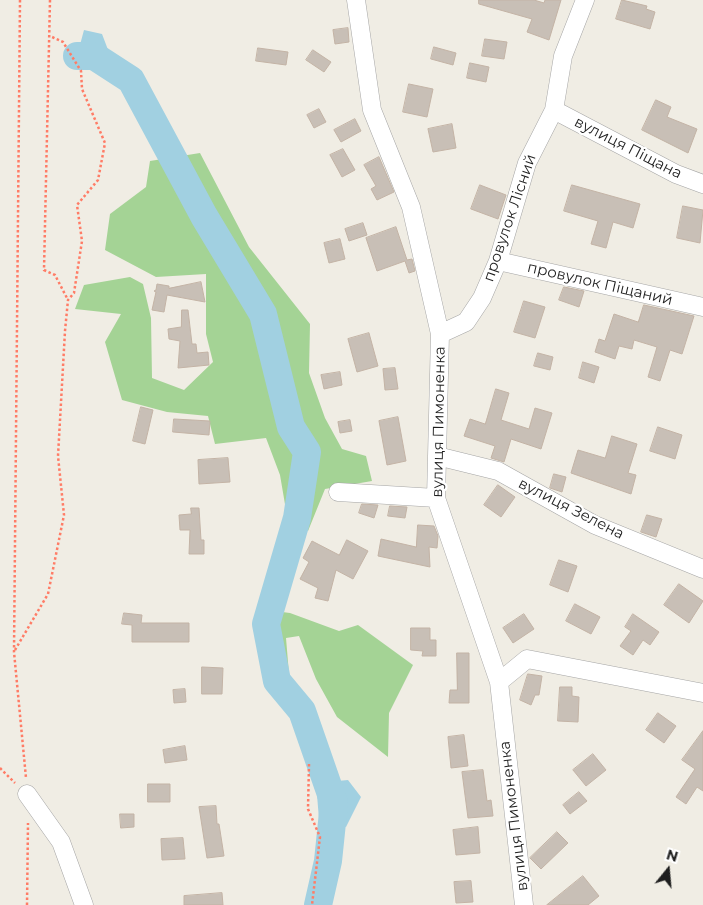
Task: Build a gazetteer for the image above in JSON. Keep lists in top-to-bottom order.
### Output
{
  "streets": {
    "street": [
      "вулиця Піщана",
      "провулок Лісний",
      "провулок Піщаний",
      "вулиця Пимоненка",
      "вулиця Зелена"
    ]
  },
  "crossings": [
    ["вулиця Піщана", "провулок Лісний"],
    ["провулок Лісний", "провулок Піщаний"],
    ["провулок Лісний", "вулиця Пимоненка"],
    ["вулиця Пимоненка", "вулиця Зелена"]
  ],
  "north": "top"
}
